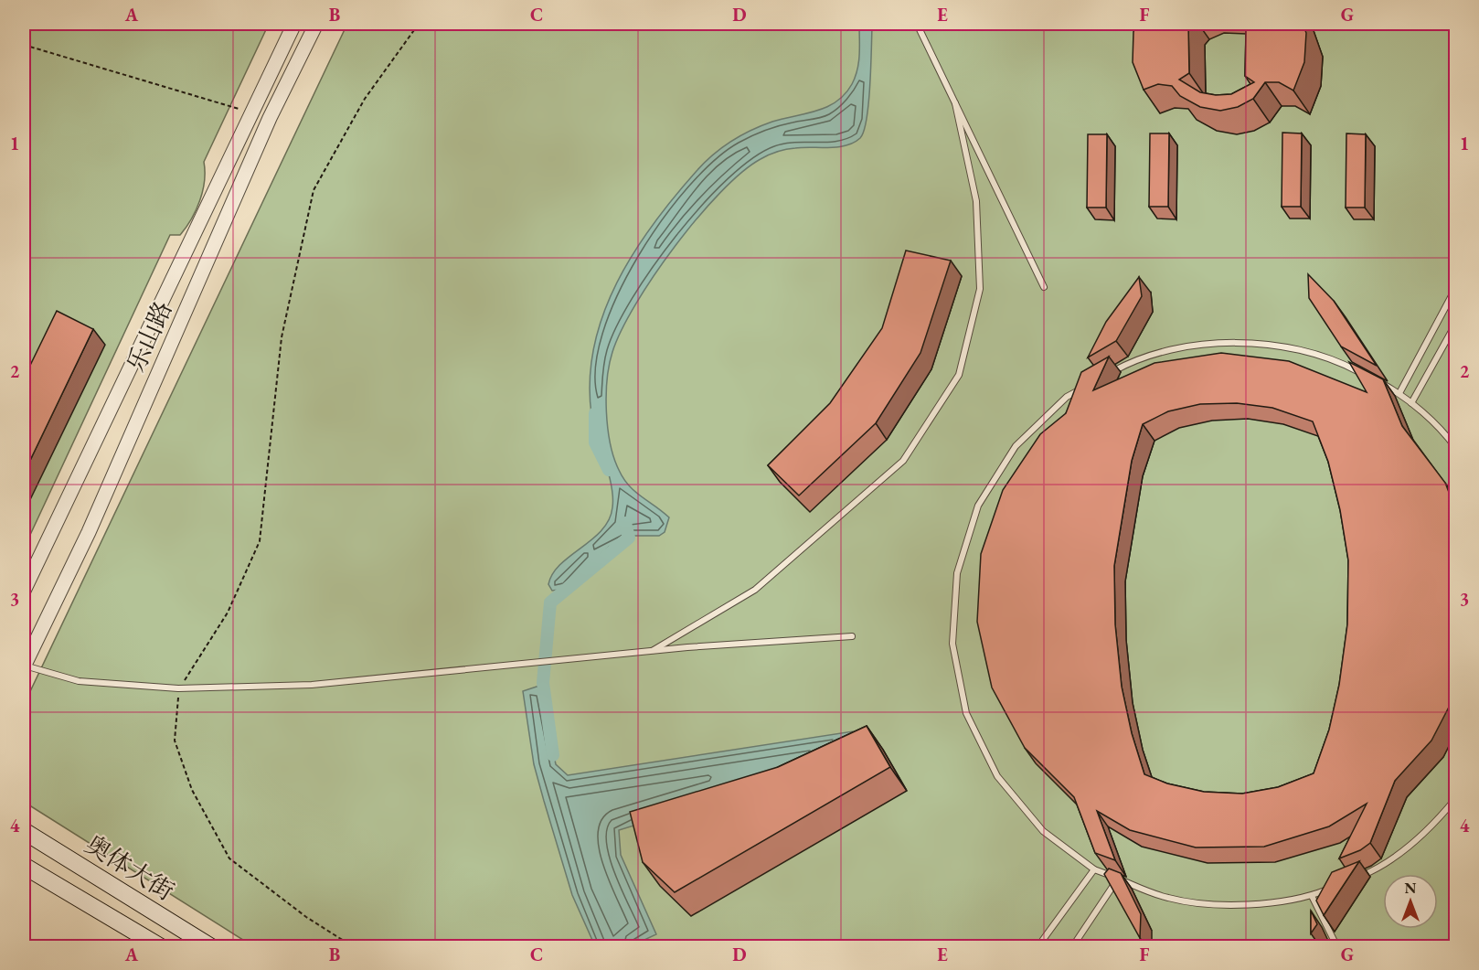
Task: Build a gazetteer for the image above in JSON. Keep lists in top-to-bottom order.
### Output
{
  "streets": {
    "main road": ["奥体大街"],
    "street": ["乐山路"]
  },
  "north": "top",
  "grid": {
    "columns": [
      "A",
      "B",
      "C",
      "D",
      "E",
      "F",
      "G"
    ],
    "rows": [
      "1",
      "2",
      "3",
      "4"
    ]
  }
}
